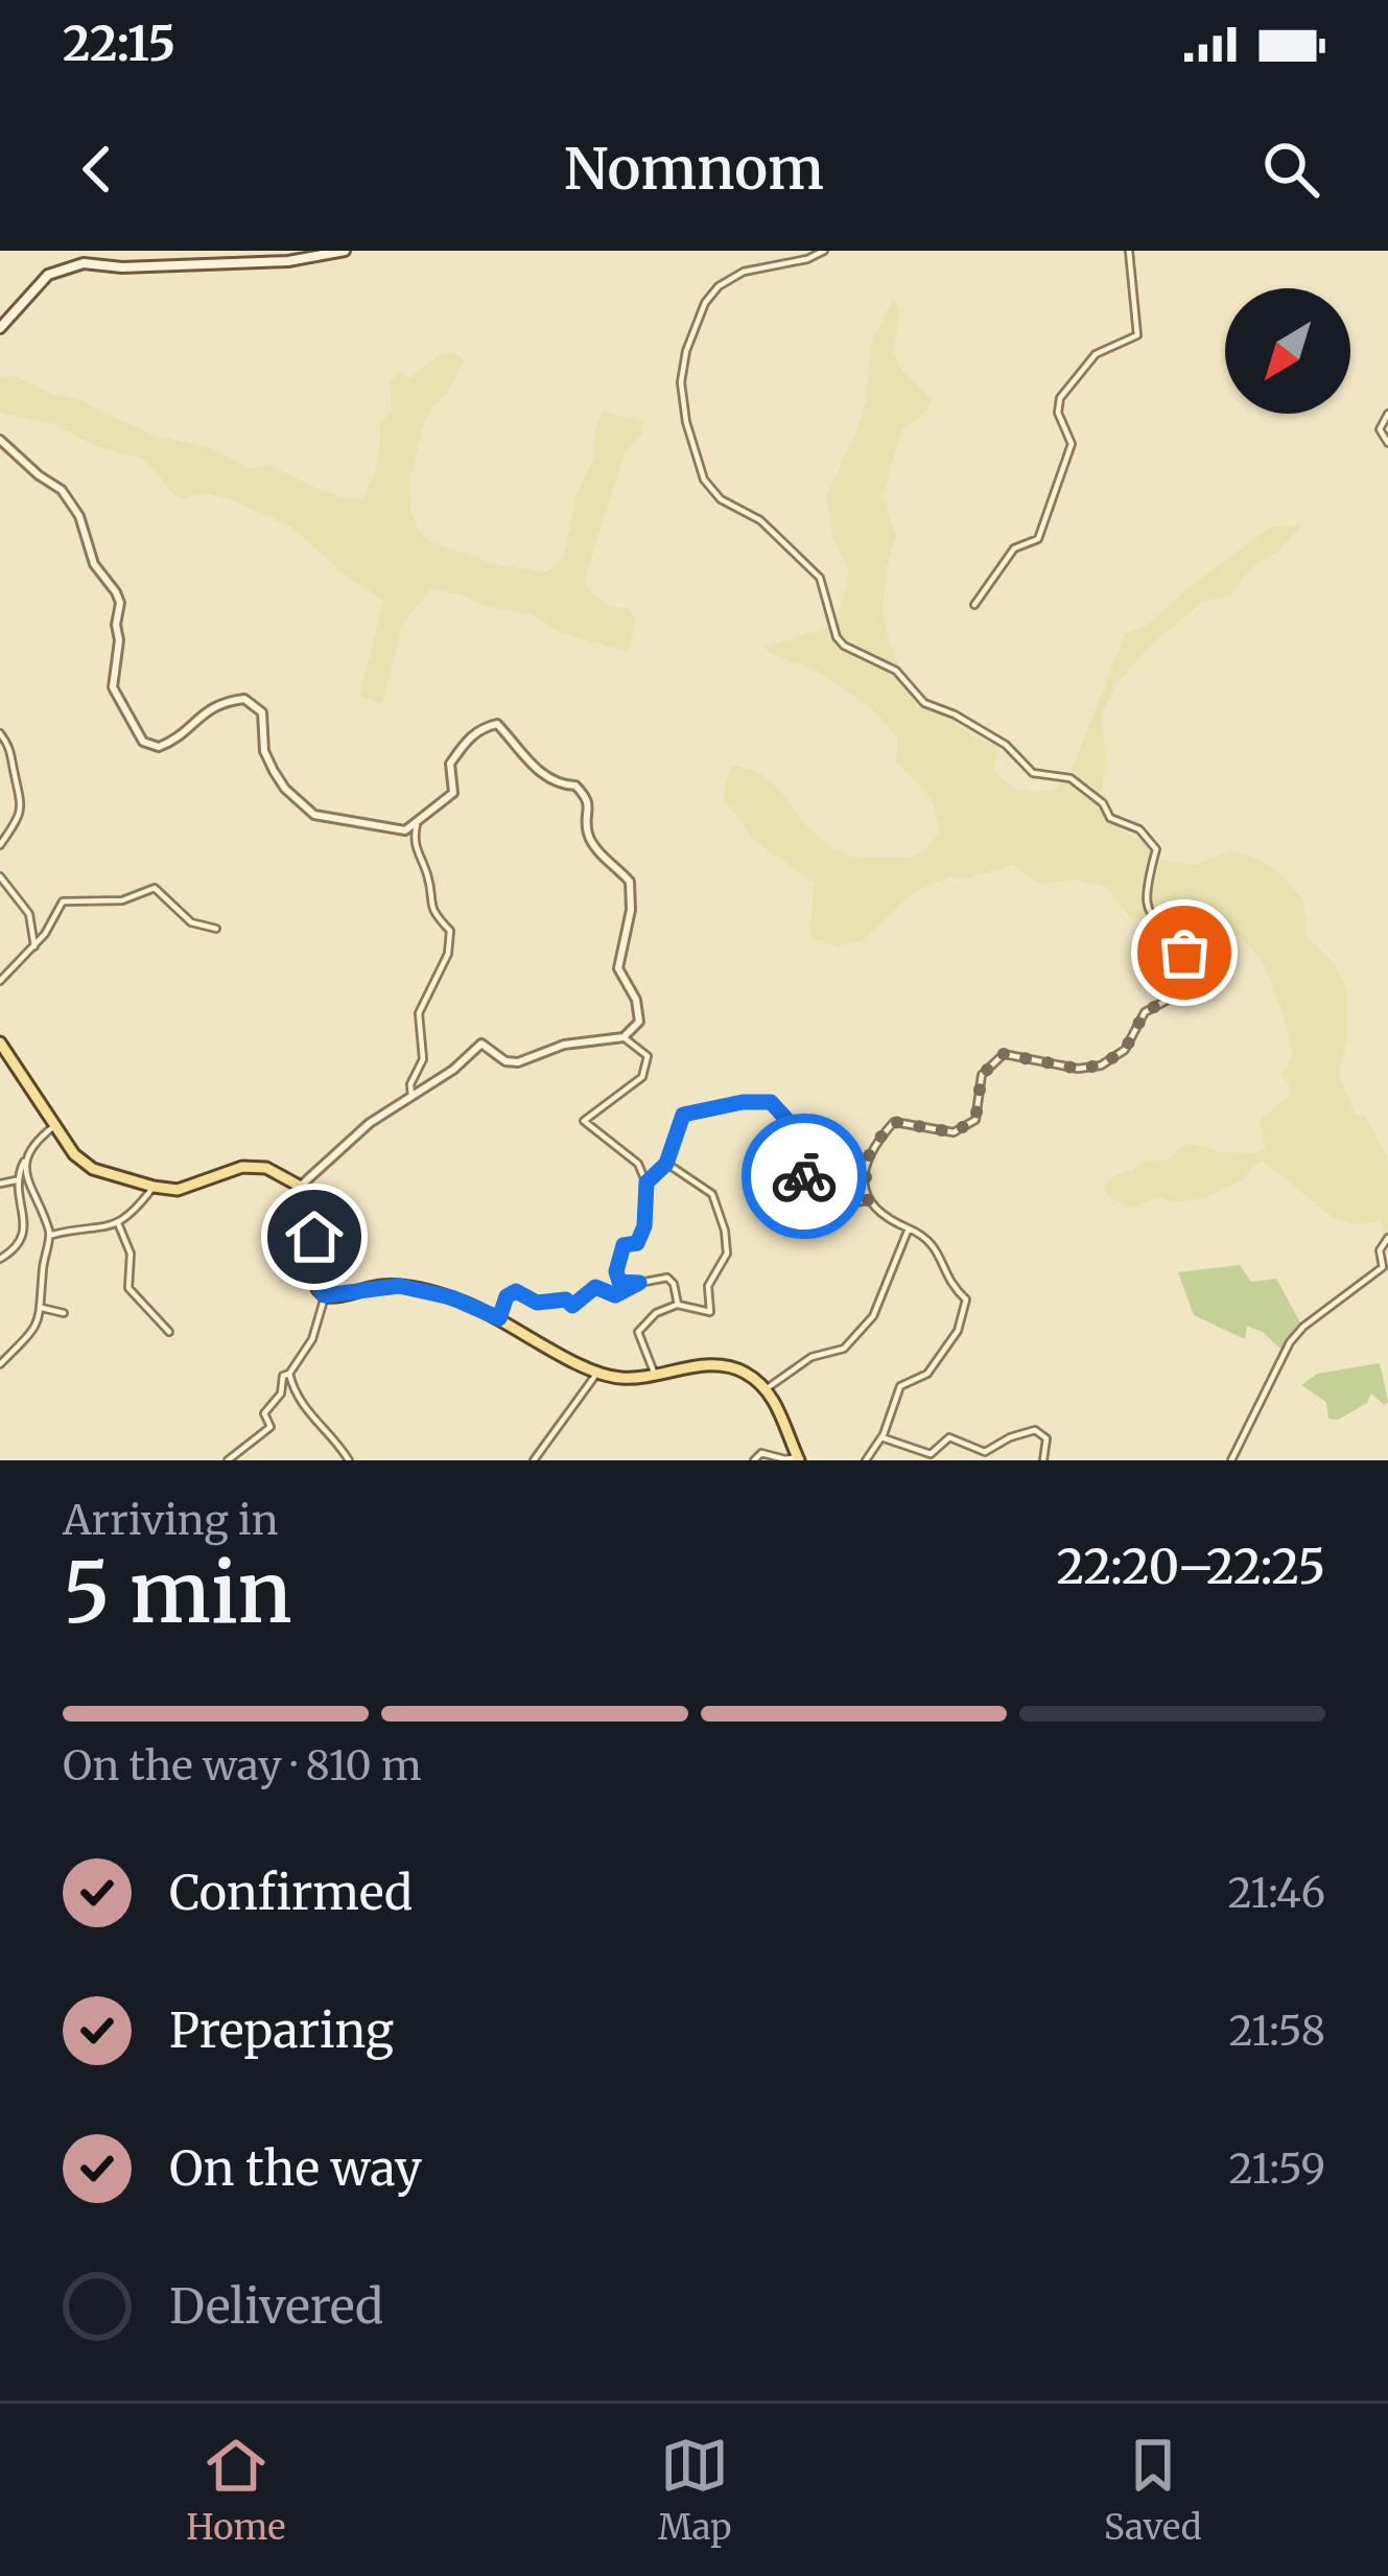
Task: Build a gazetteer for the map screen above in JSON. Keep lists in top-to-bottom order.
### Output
{
  "north": "bottom left",
  "page": {
    "status": "22:15",
    "header": "Nomnom",
    "heading": ["5 min", "Arriving in", "22:20–22:25"],
    "bar": "On the way · 810 m",
    "list": [
      ["Confirmed", "21:46"],
      ["Preparing", "21:58"],
      ["On the way", "21:59"],
      "Delivered"
    ],
    "tabs": ["Home", "Map", "Saved"]
  }
}
